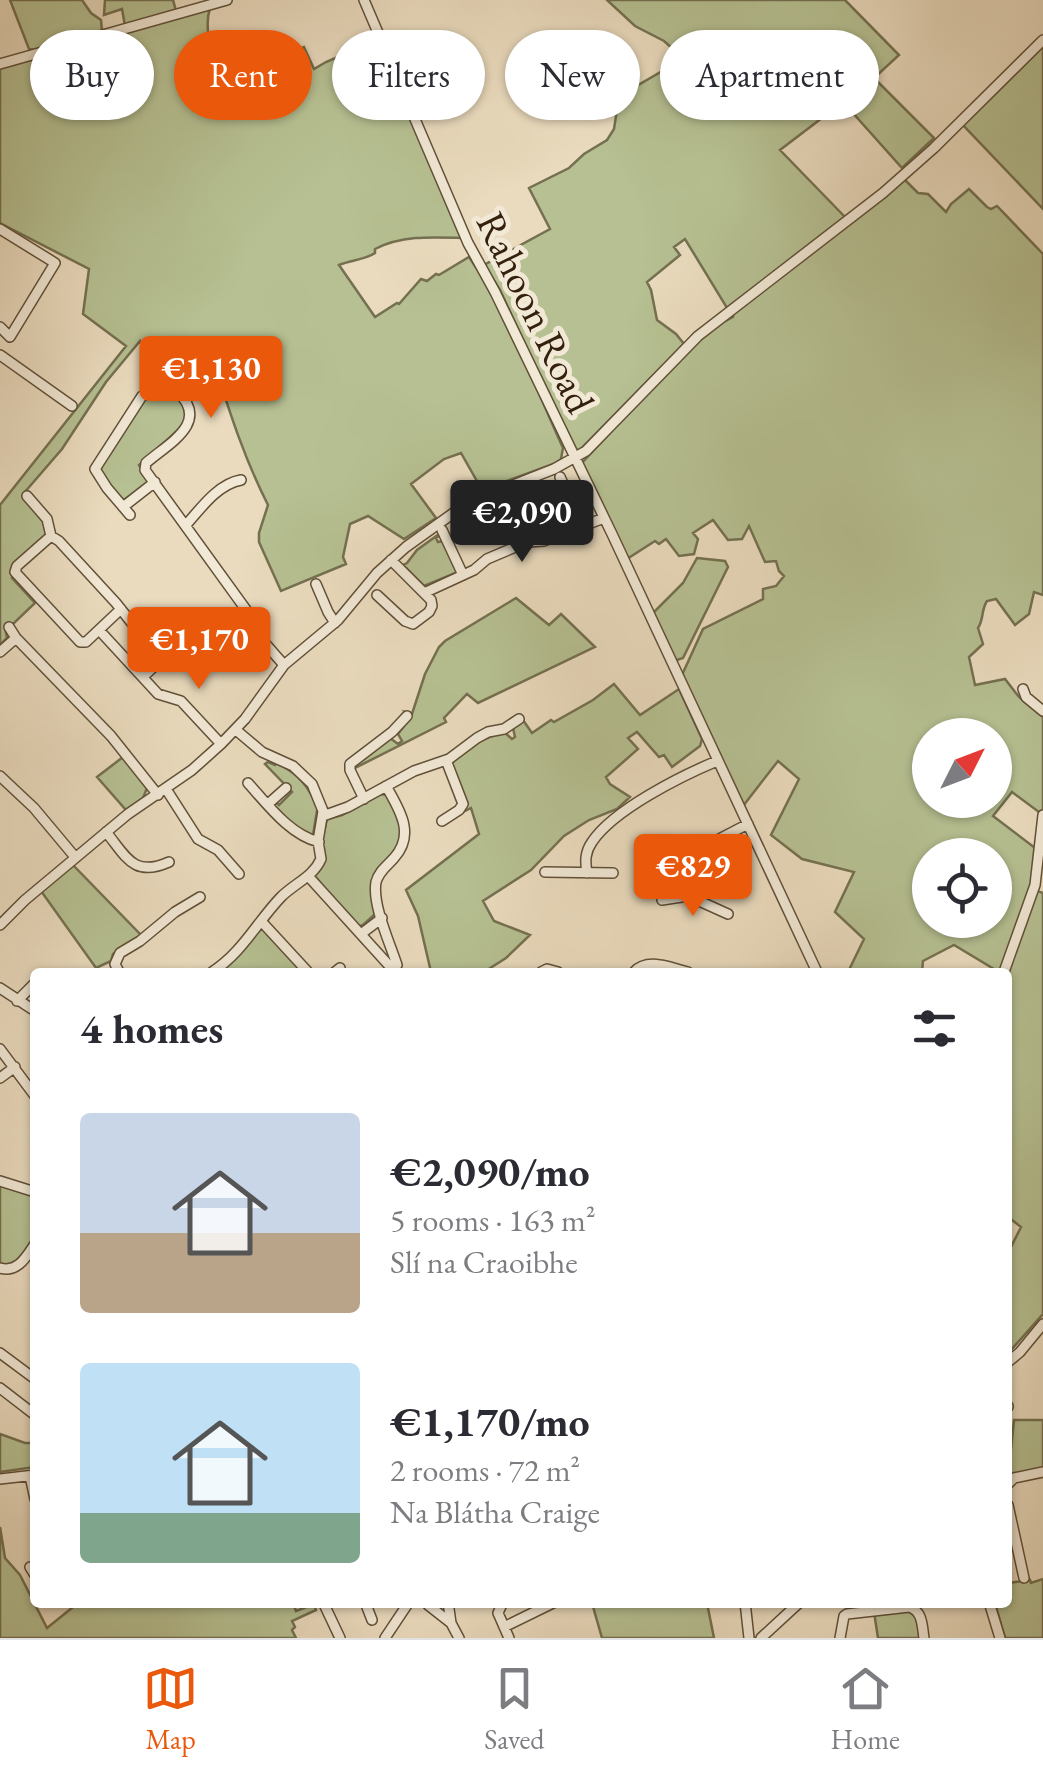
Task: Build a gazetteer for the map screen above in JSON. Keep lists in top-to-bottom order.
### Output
{
  "streets": {
    "street": ["Rahoon Road"]
  },
  "north": "top right",
  "page": {
    "chip": [
      "Buy",
      "Rent",
      "Filters",
      "New",
      "Apartment"
    ],
    "price": [
      "€1,130",
      "€2,090",
      "€1,170",
      "€829"
    ],
    "heading": "4 homes",
    "list": [
      {
        "name": "€2,090/mo",
        "note": "5 rooms · 163 m² · Slí na Craoibhe"
      },
      {
        "name": "€1,170/mo",
        "note": "2 rooms · 72 m² · Na Blátha Craige"
      }
    ],
    "tabs": ["Map", "Saved", "Home"]
  }
}
